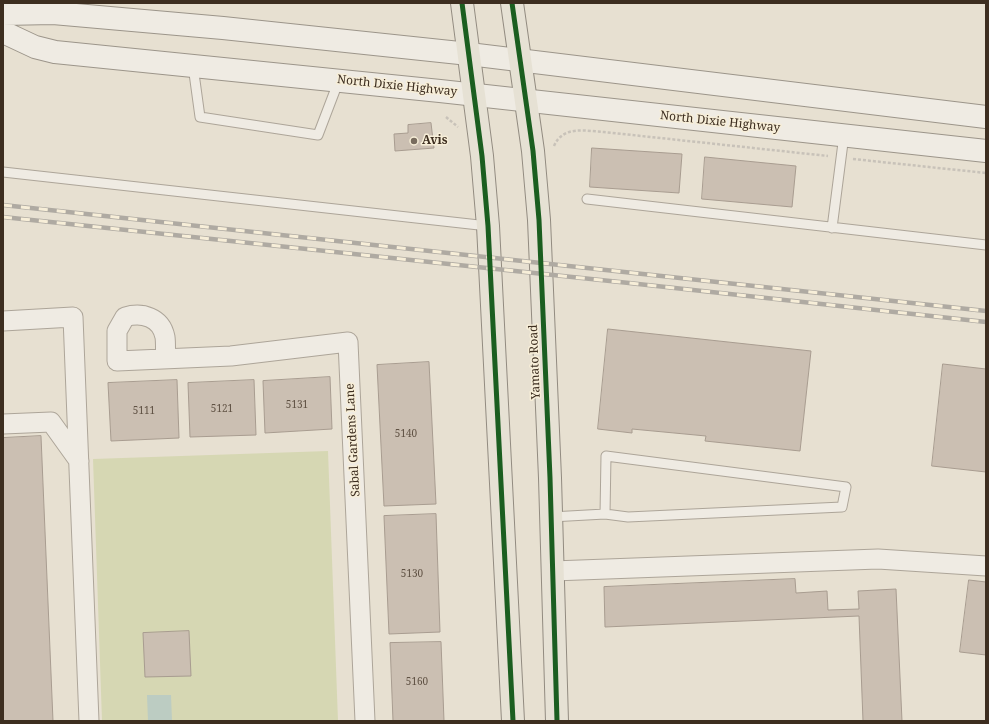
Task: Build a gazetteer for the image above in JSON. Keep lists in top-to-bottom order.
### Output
{
  "streets": {
    "main road": ["North Dixie Highway", "Yamato Road"],
    "street": ["Sabal Gardens Lane"]
  },
  "crossings": [
    ["North Dixie Highway", "Yamato Road"]
  ],
  "places": ["Avis"],
  "house_numbers": [
    "5131",
    "5121",
    "5111",
    "5140",
    "5130",
    "5160"
  ]
}
